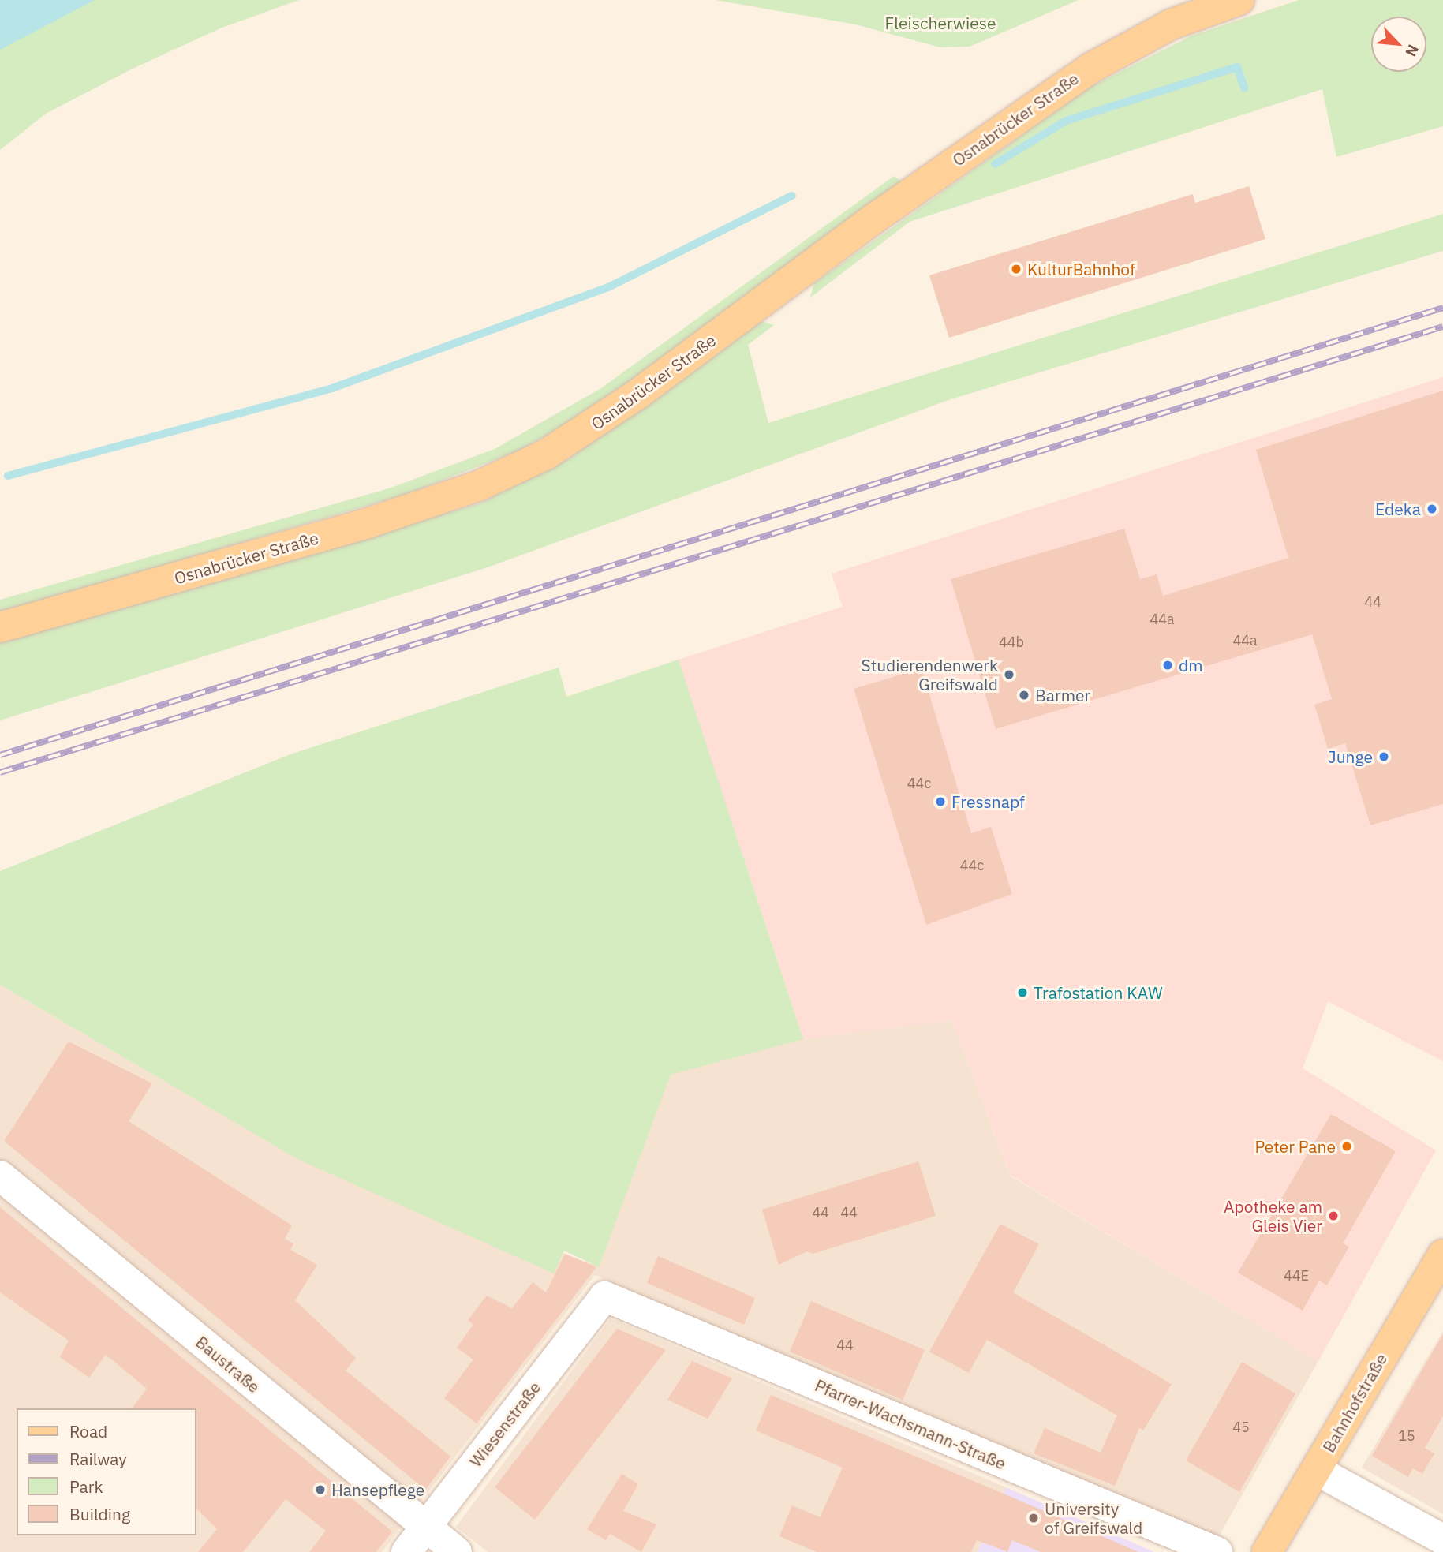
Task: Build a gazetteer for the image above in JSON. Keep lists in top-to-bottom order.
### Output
{
  "streets": {
    "main road": ["Osnabrücker Straße", "Bahnhofstraße"],
    "street": ["Baustraße", "Wiesenstraße", "Pfarrer-Wachsmann-Straße"]
  },
  "crossings": [
    ["Baustraße", "Wiesenstraße"],
    ["Wiesenstraße", "Pfarrer-Wachsmann-Straße"]
  ],
  "parks": ["Fleischerwiese"],
  "places": [
    "KulturBahnhof",
    "Edeka",
    "dm",
    "Studierendenwerk Greifswald",
    "Barmer",
    "Junge",
    "Fressnapf",
    "Trafostation KAW",
    "Peter Pane",
    "Apotheke am Gleis Vier",
    "Hansepflege",
    "University of Greifswald"
  ],
  "house_numbers": [
    "44",
    "44a",
    "44a",
    "44b",
    "44c",
    "44c",
    "44",
    "44",
    "44E",
    "44",
    "45",
    "15"
  ],
  "legend": [
    "Road",
    "Railway",
    "Park",
    "Building"
  ],
  "north": "bottom right"
}
